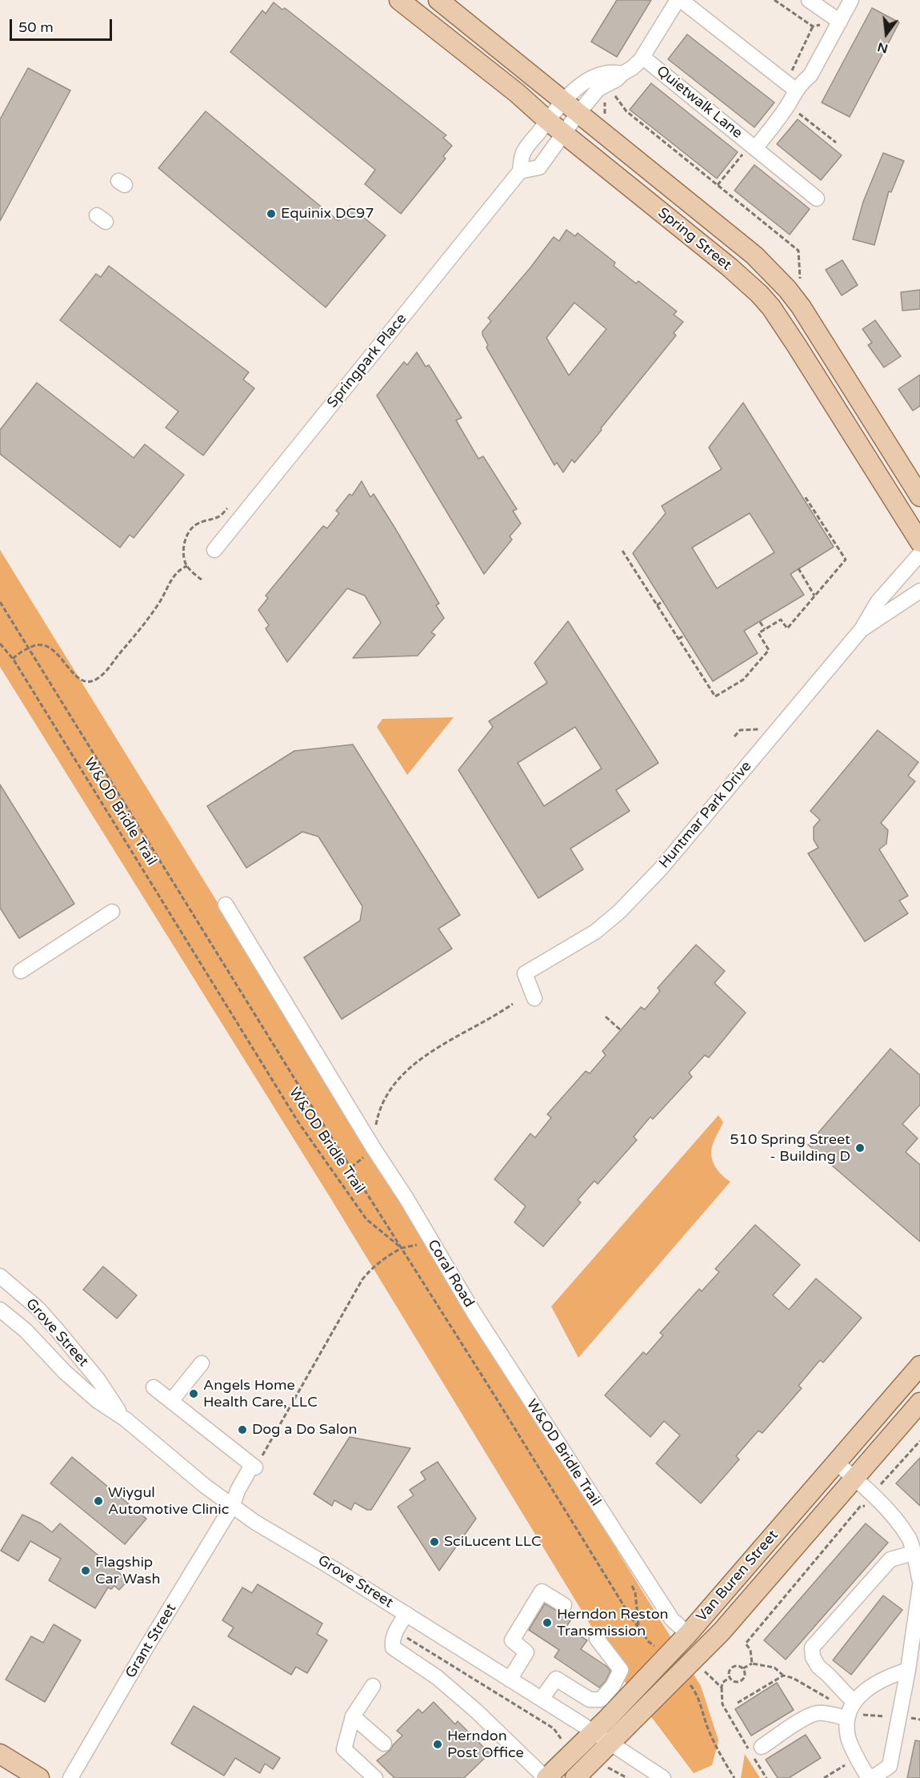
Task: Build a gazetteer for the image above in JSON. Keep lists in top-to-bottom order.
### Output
{
  "streets": {
    "main road": ["Spring Street", "Van Buren Street"],
    "street": [
      "Quietwalk Lane",
      "Springpark Place",
      "Huntmar Park Drive",
      "Coral Road",
      "Grove Street",
      "Grant Street"
    ],
    "path": ["W&OD Bridle Trail"]
  },
  "crossings": [
    ["Spring Street", "Springpark Place"],
    ["Coral Road", "Van Buren Street"],
    ["Grove Street", "Van Buren Street"],
    ["Grove Street", "Grant Street"]
  ],
  "places": [
    "Equinix DC97",
    "510 Spring Street - Building D",
    "Angels Home Health Care, LLC",
    "Dog a Do Salon",
    "Wiygul Automotive Clinic",
    "SciLucent LLC",
    "Flagship Car Wash",
    "Herndon Reston Transmission",
    "Herndon Post Office"
  ],
  "scale_bar": "50 m",
  "north": "bottom"
}
